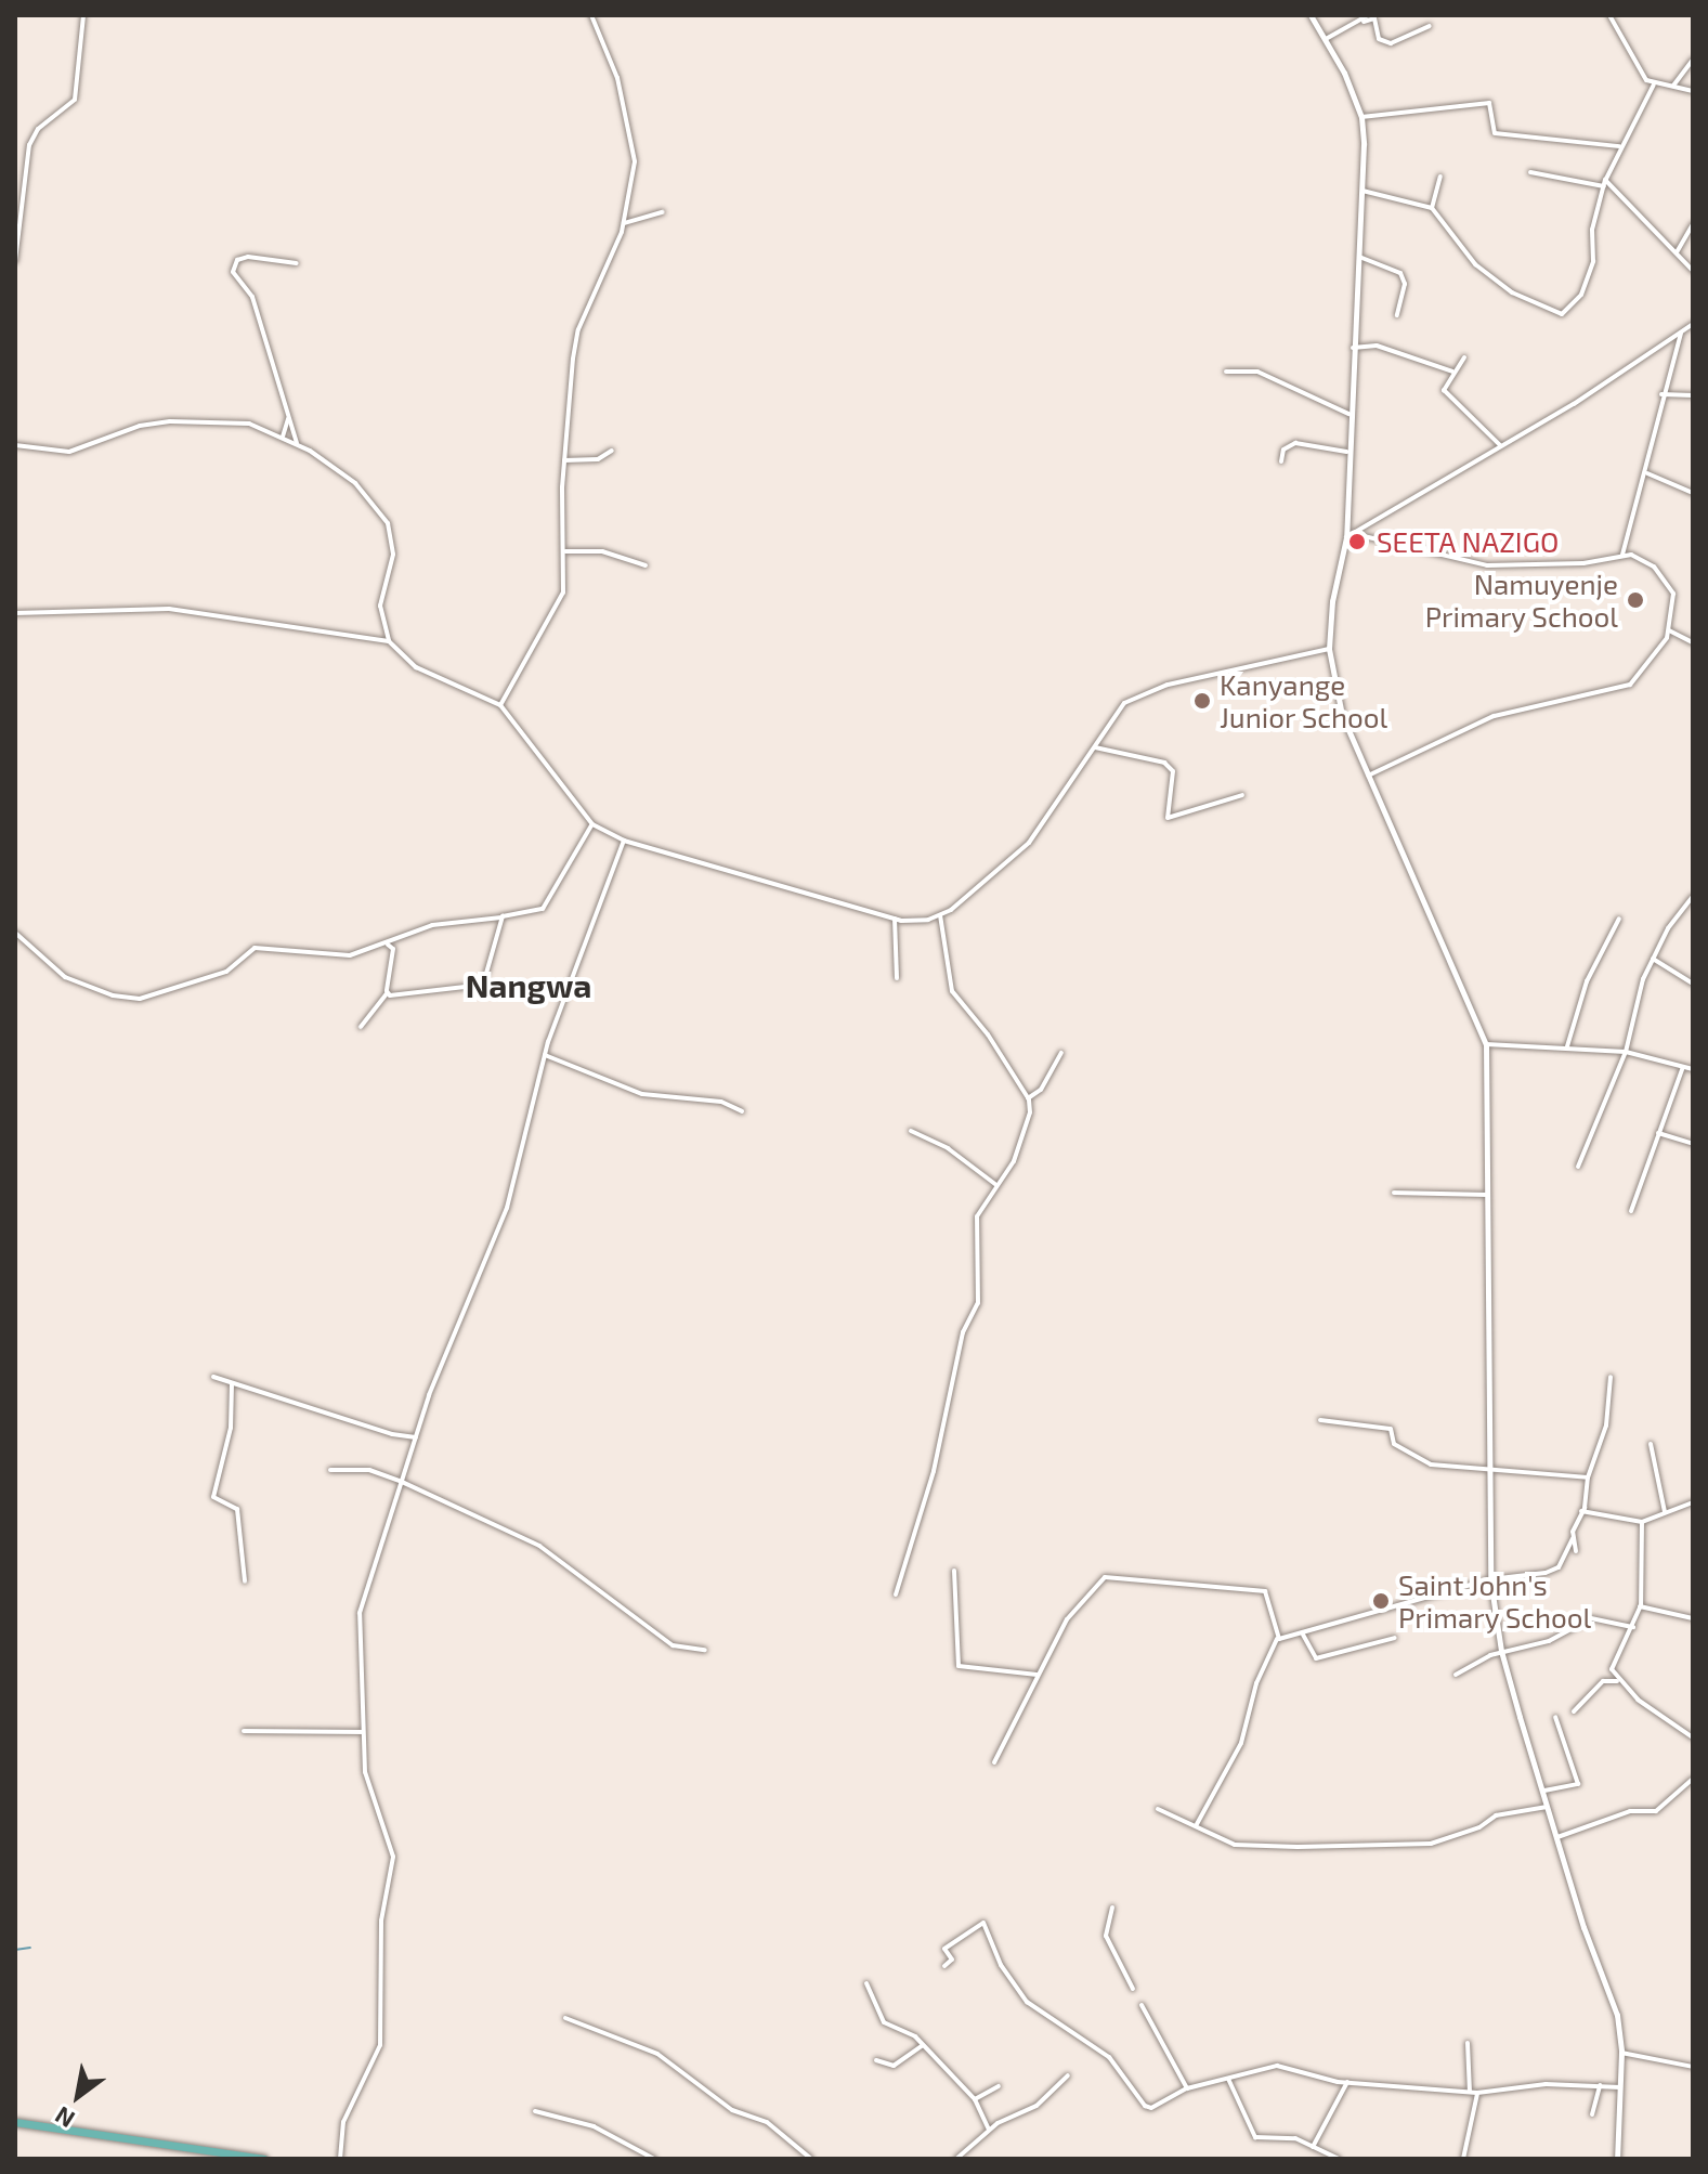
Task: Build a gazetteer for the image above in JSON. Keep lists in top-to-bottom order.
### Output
{
  "districts": ["Nangwa"],
  "places": [
    "SEETA NAZIGO",
    "Namuyenje Primary School",
    "Kanyange Junior School",
    "Saint John's Primary School"
  ],
  "north": "bottom left"
}
